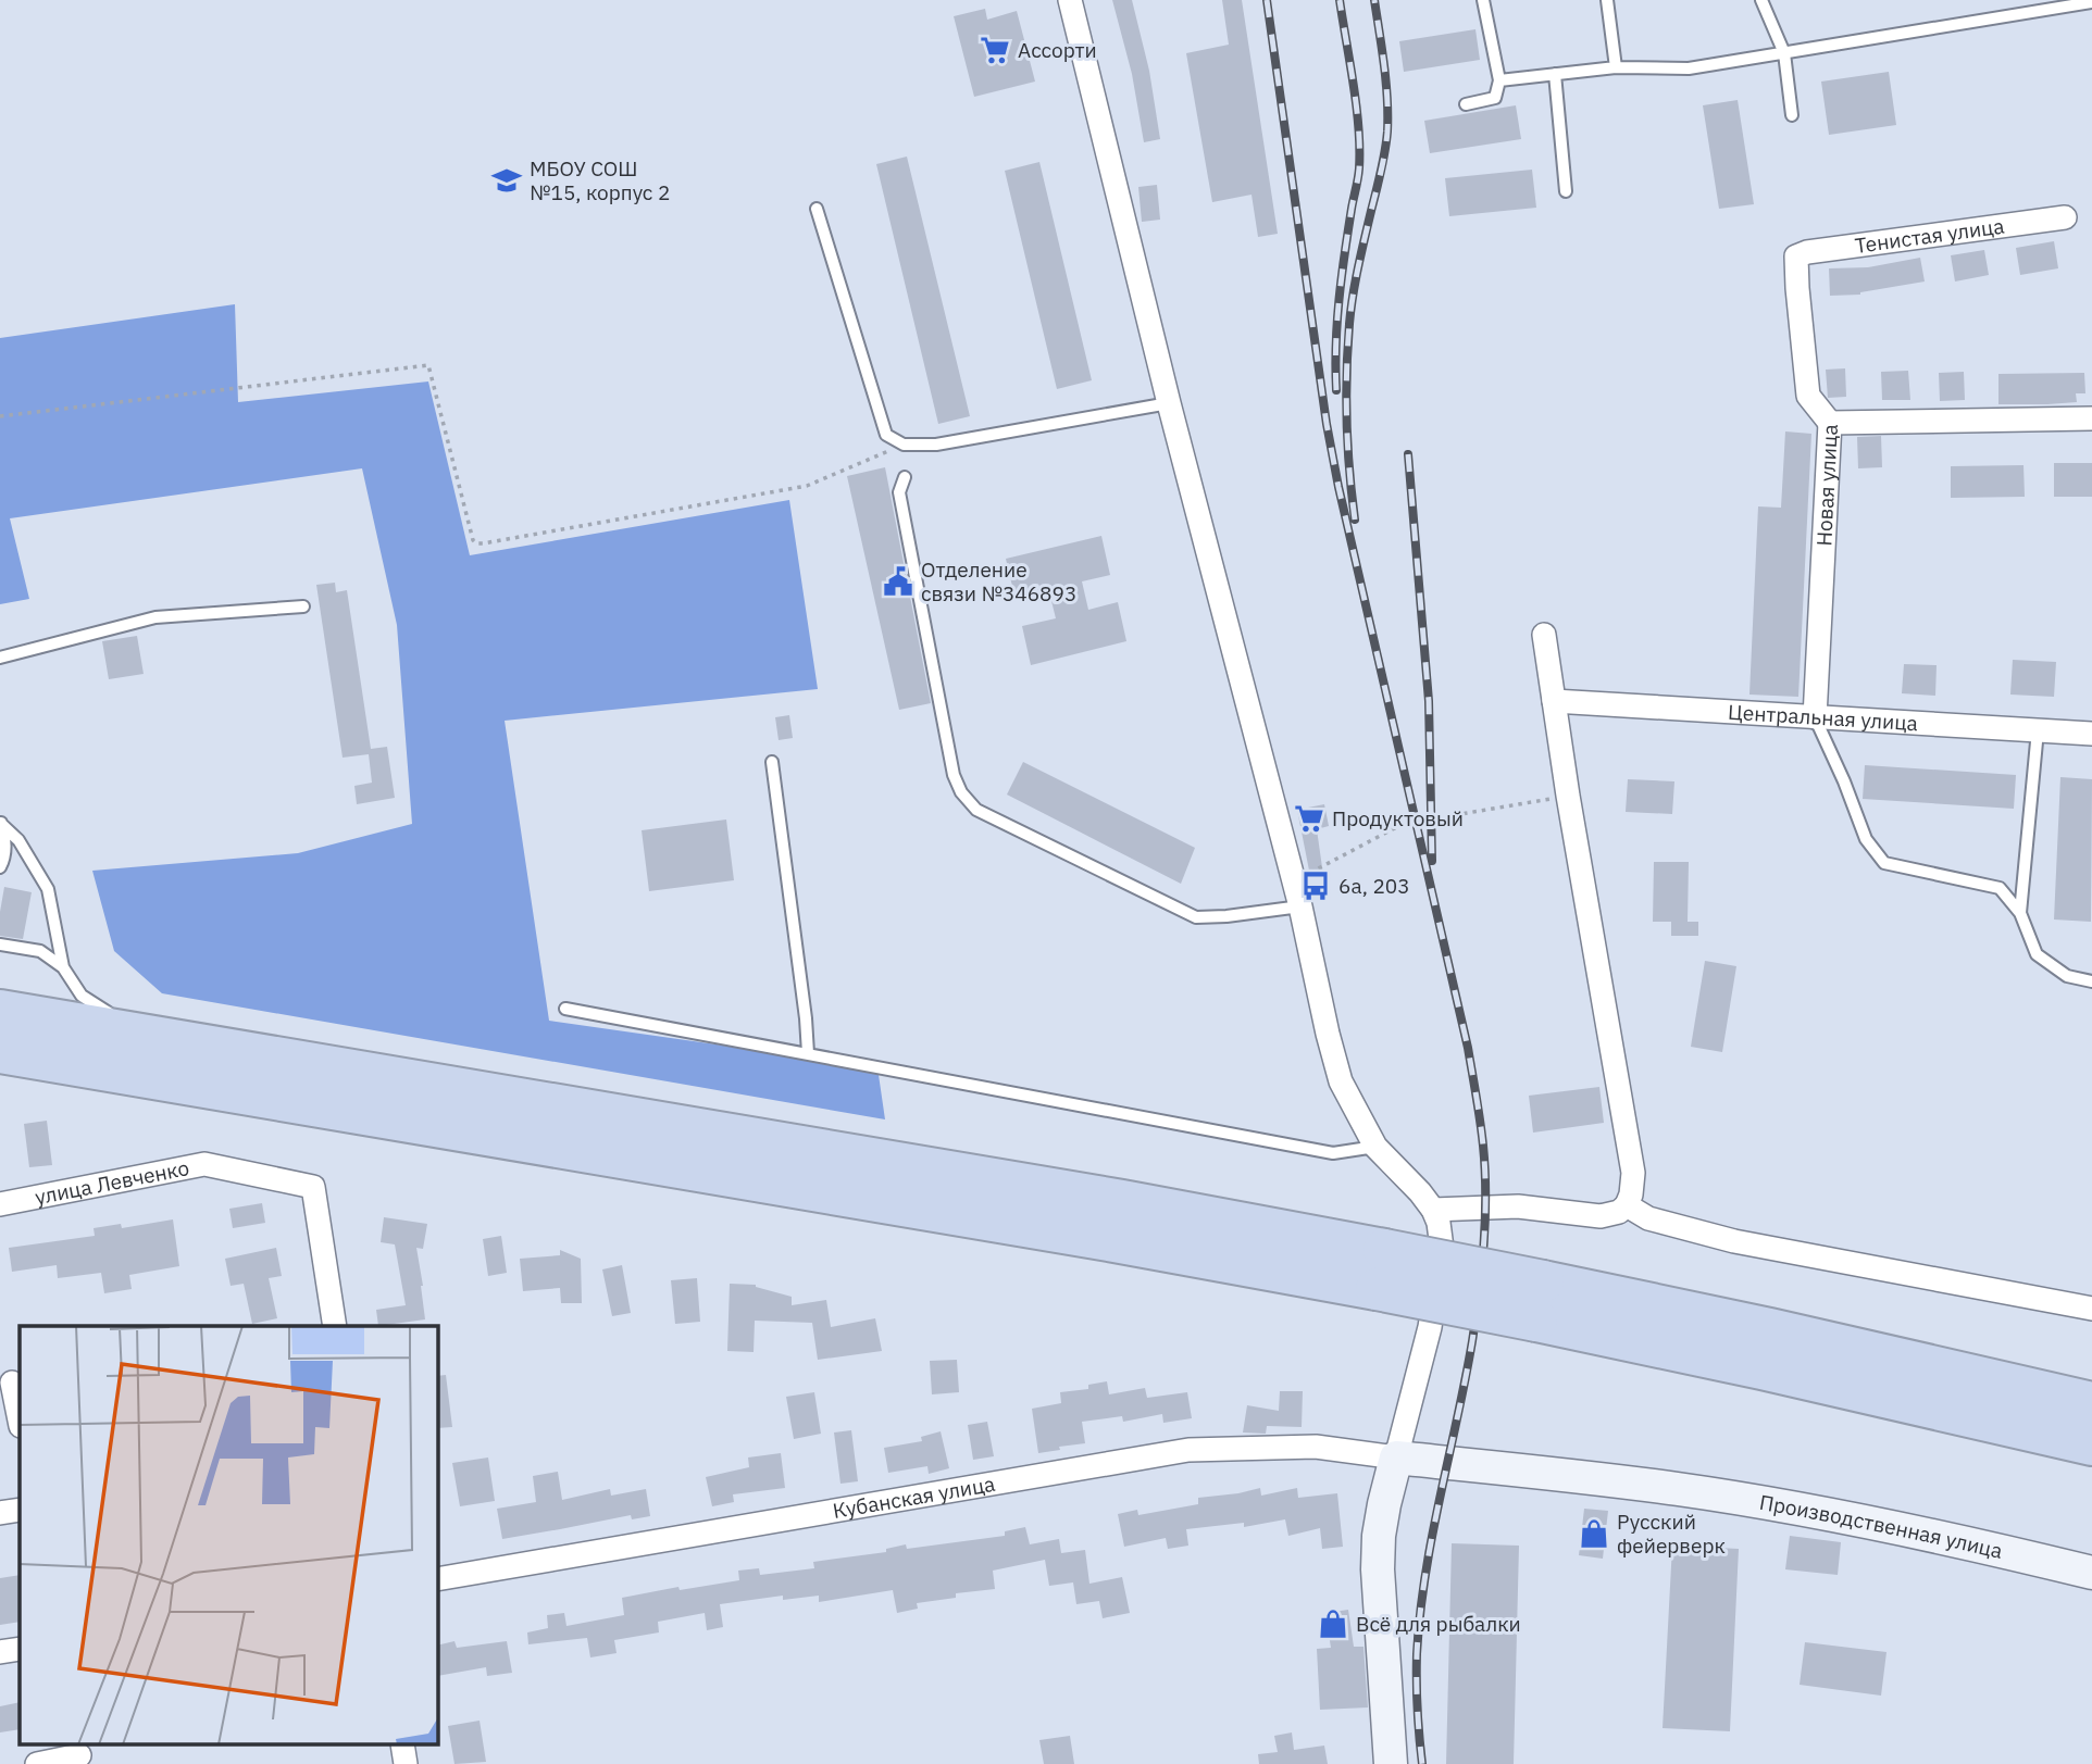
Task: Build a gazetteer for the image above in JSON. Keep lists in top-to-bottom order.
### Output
{
  "streets": {
    "street": [
      "Тенистая улица",
      "Новая улица",
      "Центральная улица",
      "улица Левченко",
      "Кубанская улица",
      "Производственная улица"
    ]
  },
  "crossings": [
    ["Тенистая улица", "Новая улица"],
    ["Новая улица", "Центральная улица"],
    ["Кубанская улица", "Производственная улица"]
  ],
  "places": {
    "supermarket": ["Ассорти", "Продуктовый"],
    "school or university": ["МБОУ СОШ №15, корпус 2"],
    "public building": ["Отделение связи №346893"],
    "bus stop": ["6a, 203"],
    "shop": ["Русский фейерверк", "Всё для рыбалки"]
  }
}
